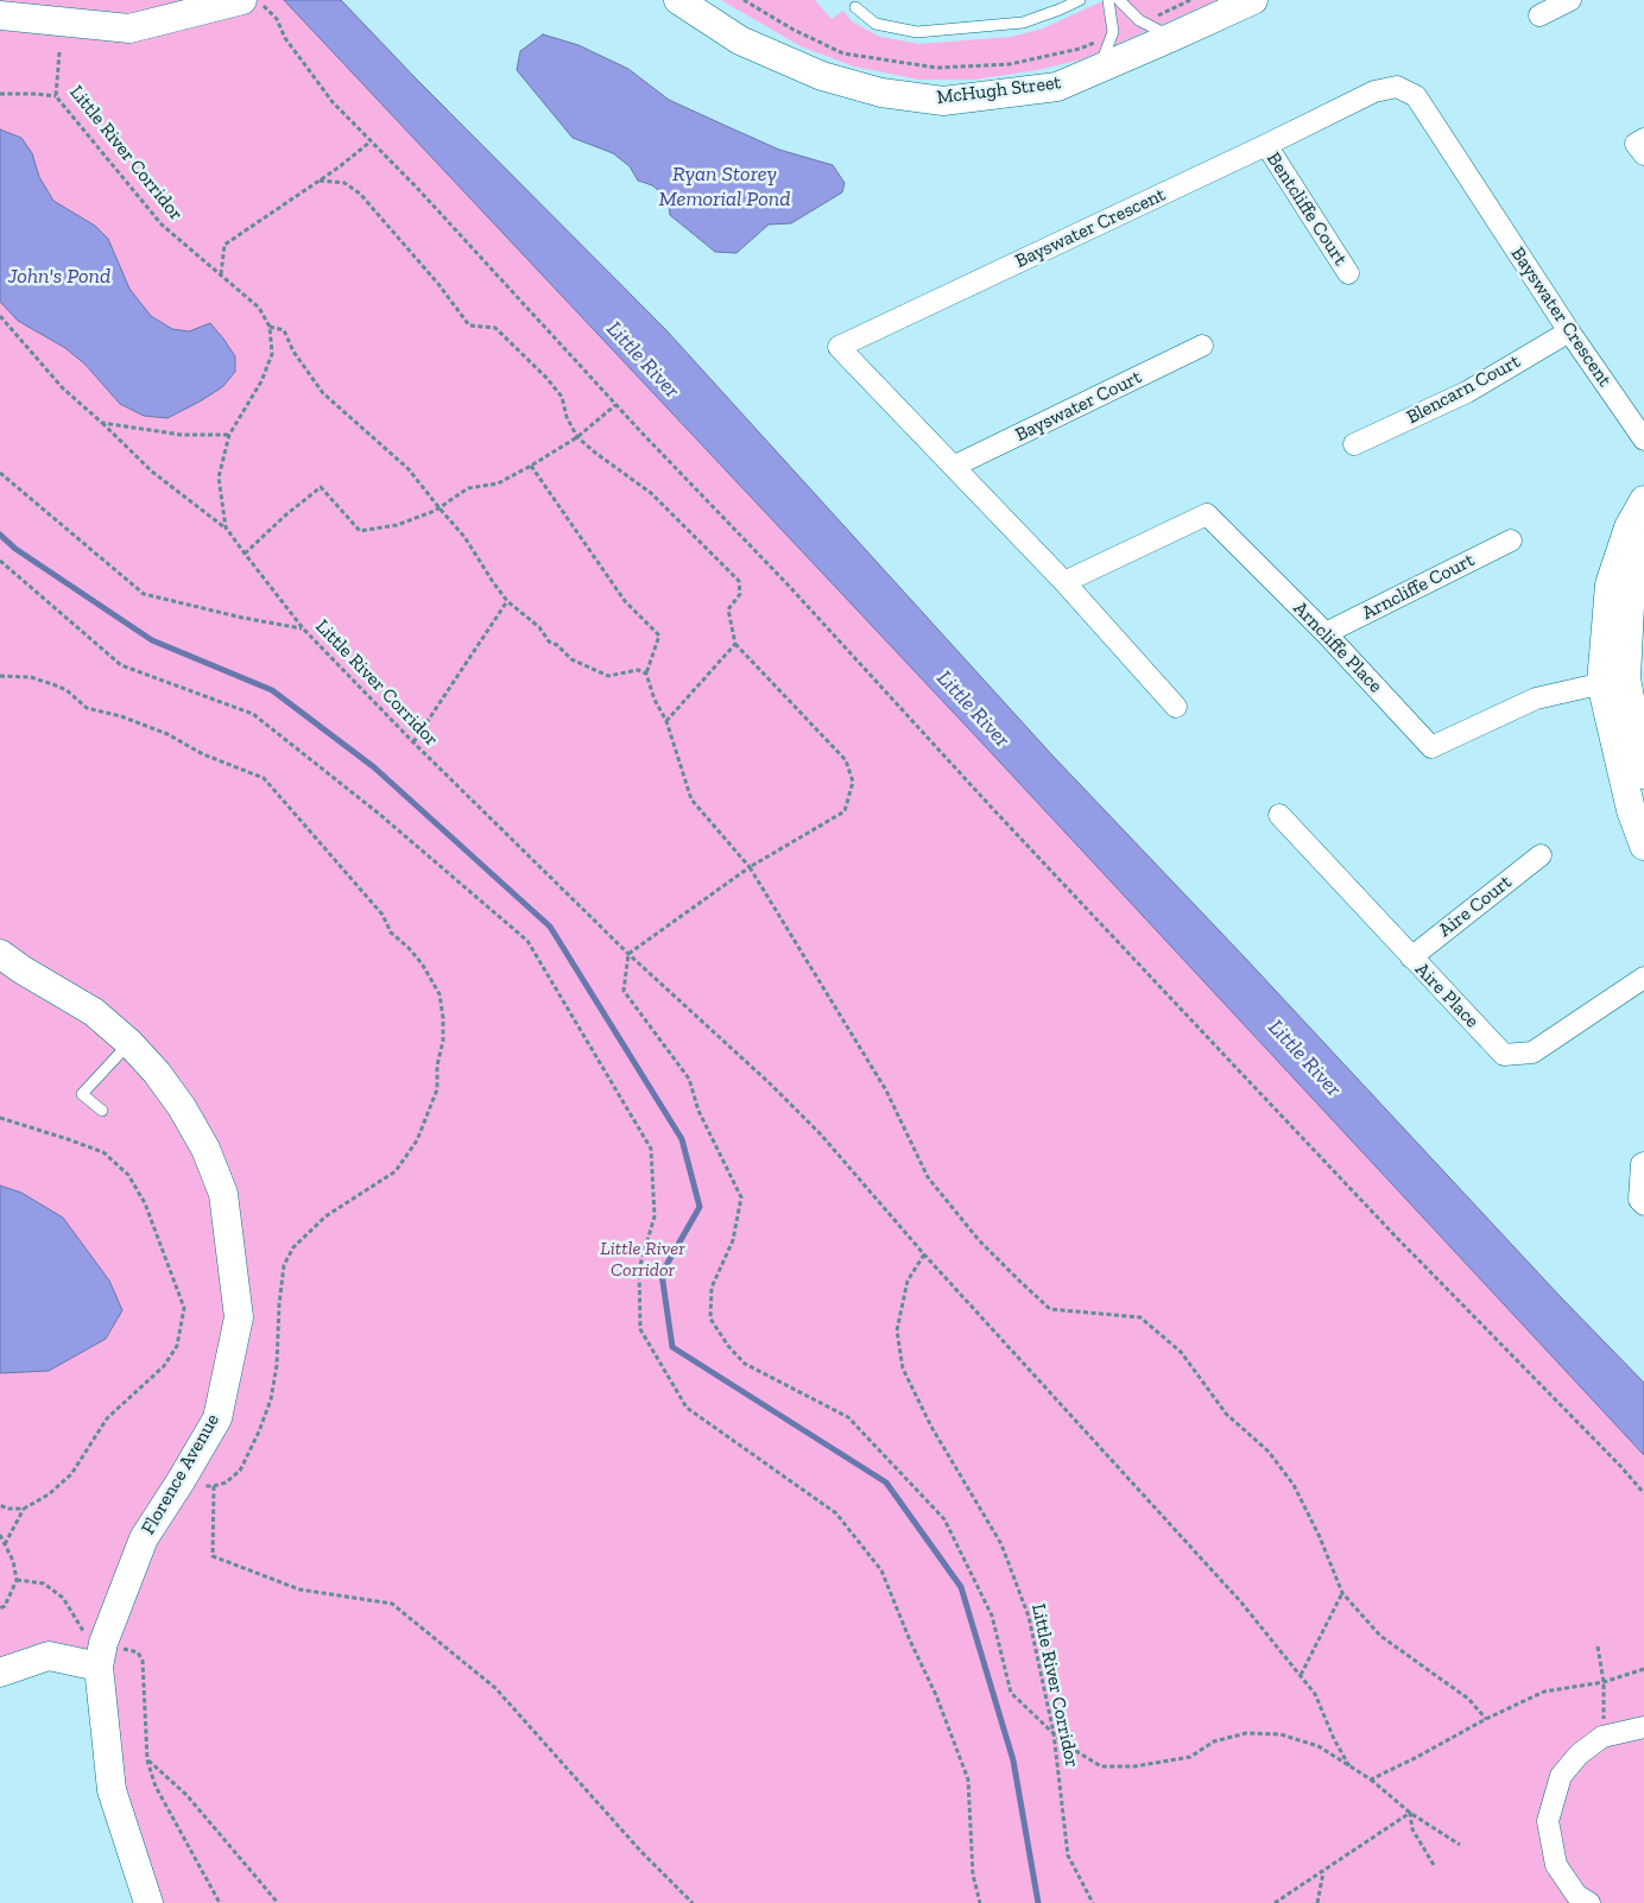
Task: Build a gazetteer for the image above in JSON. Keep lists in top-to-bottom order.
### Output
{
  "streets": {
    "street": [
      "McHugh Street",
      "Bentcliffe Court",
      "Bayswater Crescent",
      "Blencarn Court",
      "Bayswater Court",
      "Arncliffe Court",
      "Arncliffe Place",
      "Aire Court",
      "Aire Place",
      "Florence Avenue"
    ],
    "path": ["Little River Corridor"]
  },
  "crossings": [
    ["Bentcliffe Court", "Bayswater Crescent"],
    ["Bayswater Crescent", "Blencarn Court"],
    ["Bayswater Crescent", "Bayswater Court"],
    ["Bayswater Crescent", "Arncliffe Place"],
    ["Arncliffe Court", "Arncliffe Place"],
    ["Aire Court", "Aire Place"]
  ],
  "water": ["Ryan Storey Memorial Pond", "John's Pond", "Little River"],
  "parks": ["Little River Corridor"]
}
